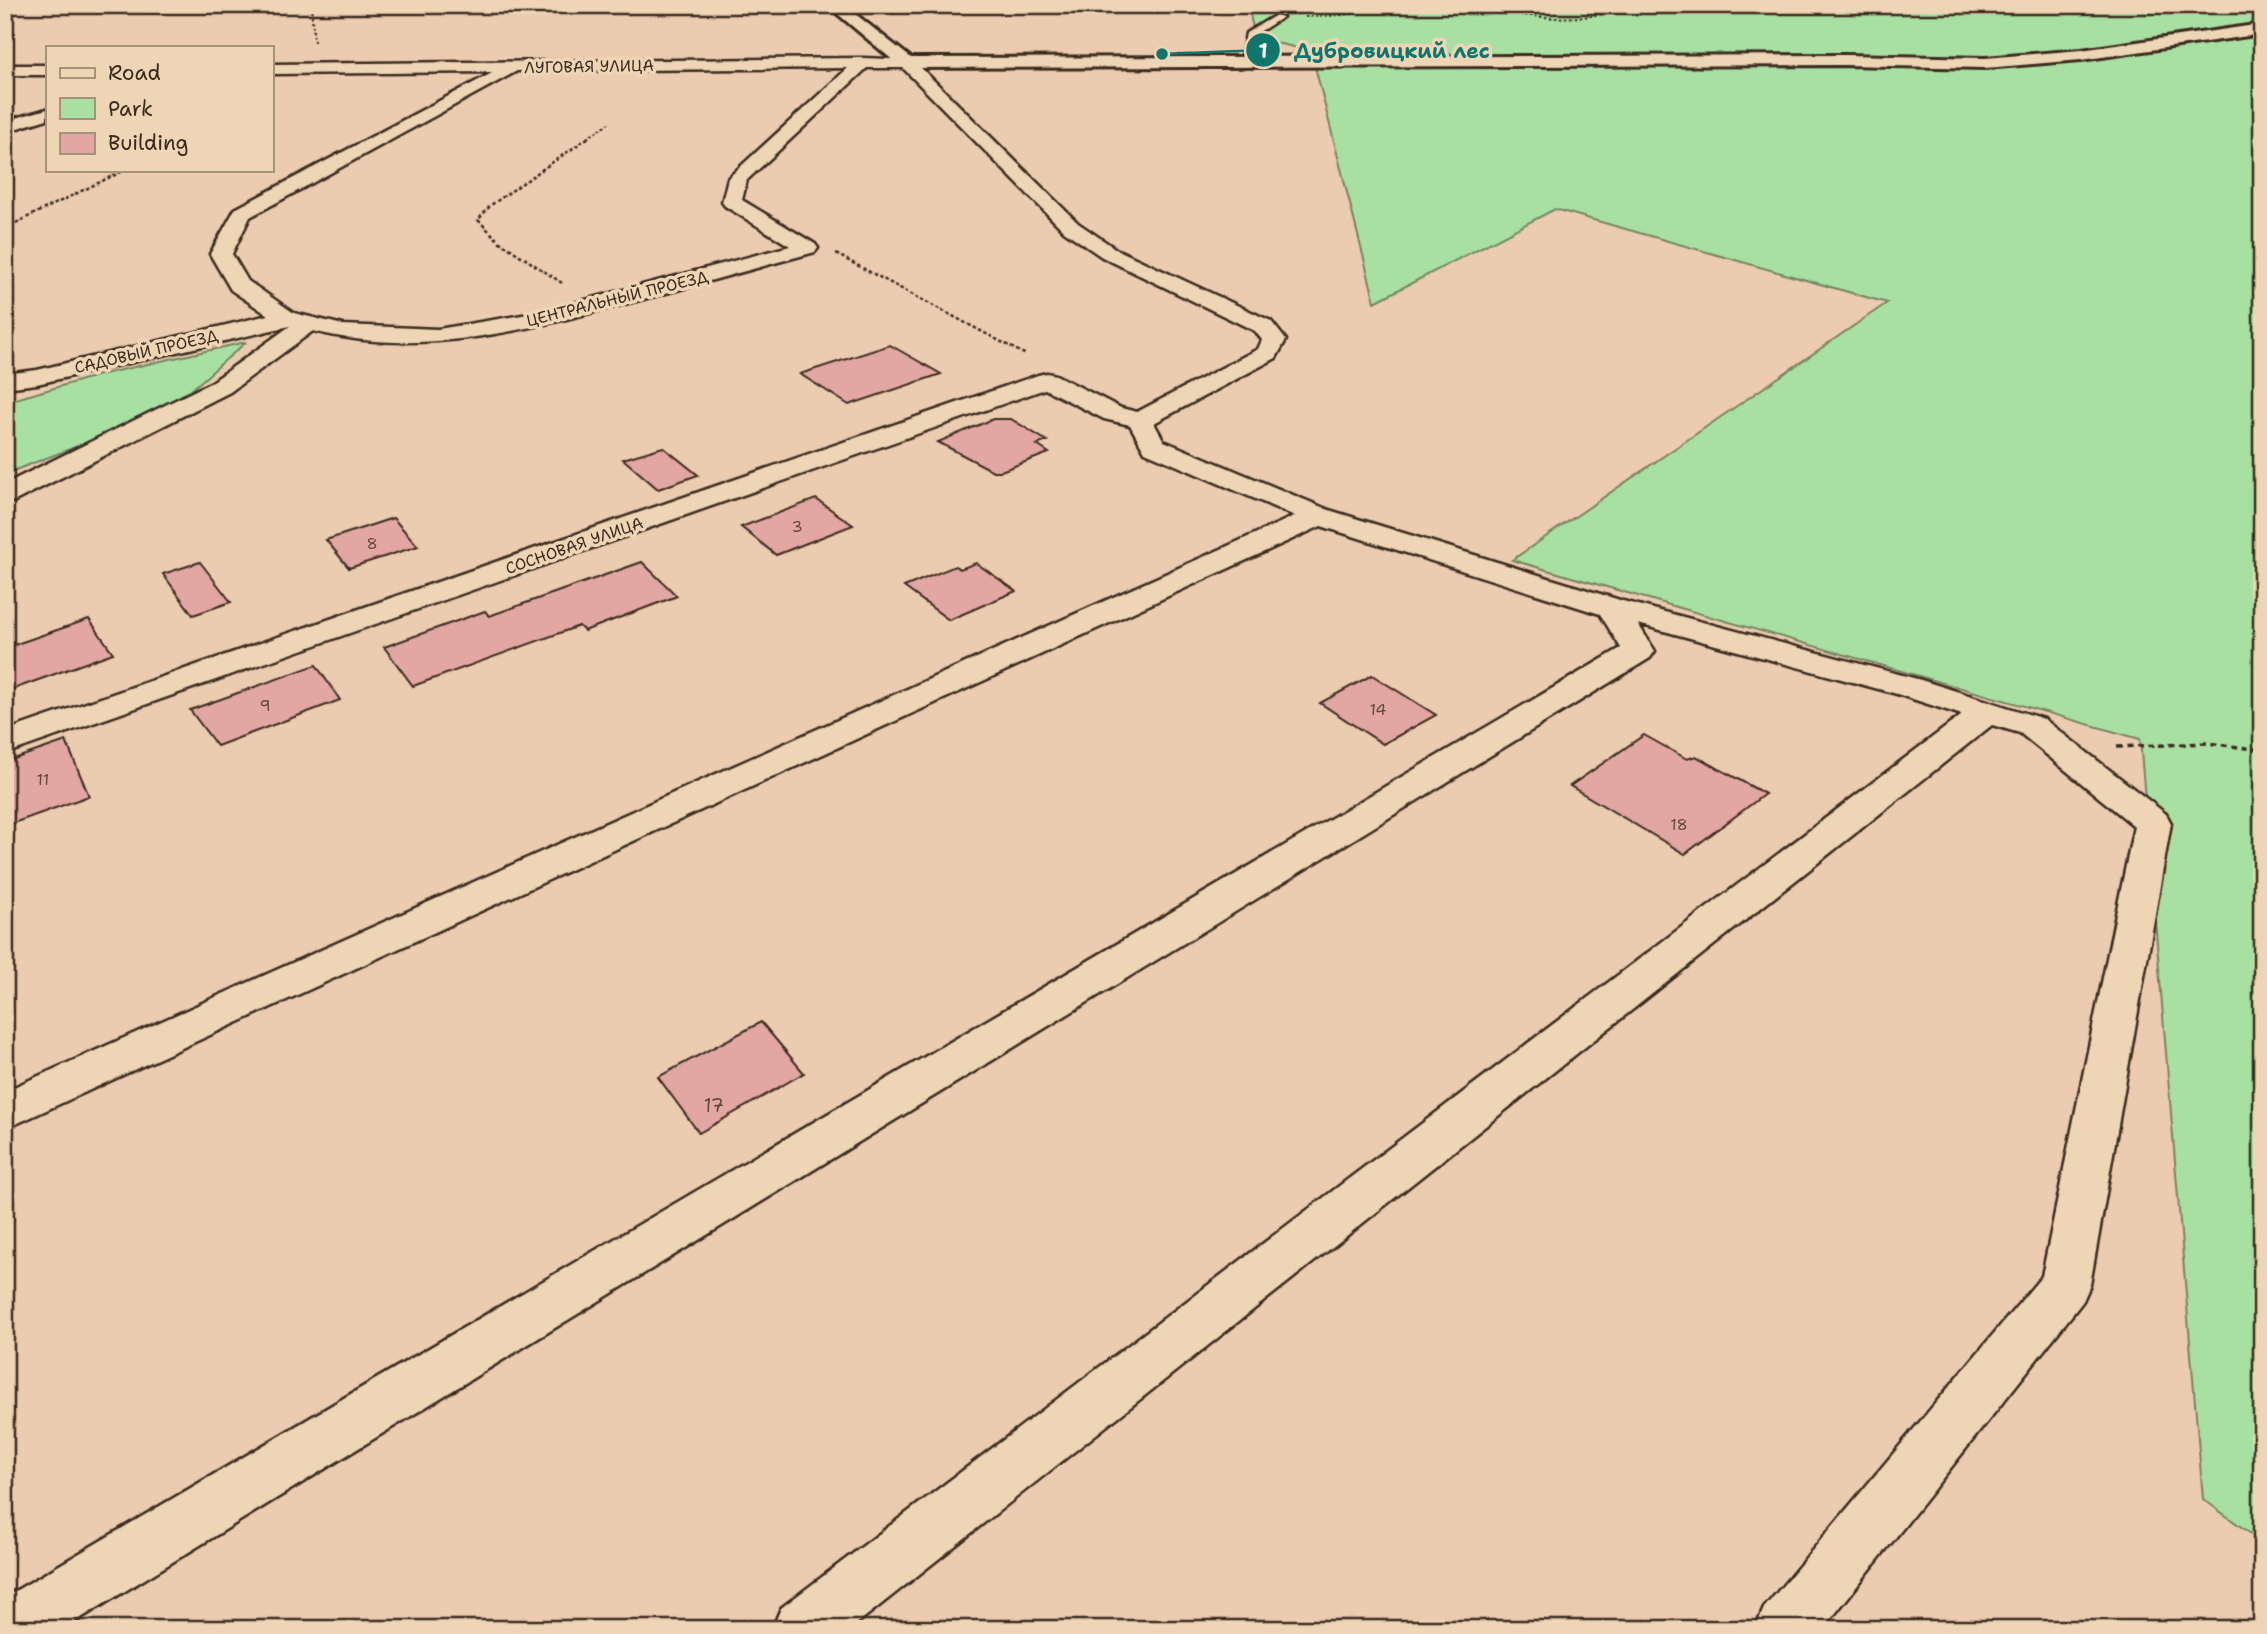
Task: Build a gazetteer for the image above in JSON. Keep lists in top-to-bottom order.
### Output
{
  "streets": {
    "street": [
      "ЛУГОВАЯ УЛИЦА",
      "ЦЕНТРАЛЬНЫЙ ПРОЕЗД",
      "САДОВЫЙ ПРОЕЗД",
      "СОСНОВАЯ УЛИЦА"
    ]
  },
  "crossings": [
    ["ЛУГОВАЯ УЛИЦА", "ЦЕНТРАЛЬНЫЙ ПРОЕЗД"],
    ["ЦЕНТРАЛЬНЫЙ ПРОЕЗД", "САДОВЫЙ ПРОЕЗД"]
  ],
  "places": ["Дубровицкий лес"],
  "house_numbers": [
    "3",
    "8",
    "9",
    "14",
    "11",
    "18",
    "17"
  ],
  "legend": ["Road", "Park", "Building"]
}
